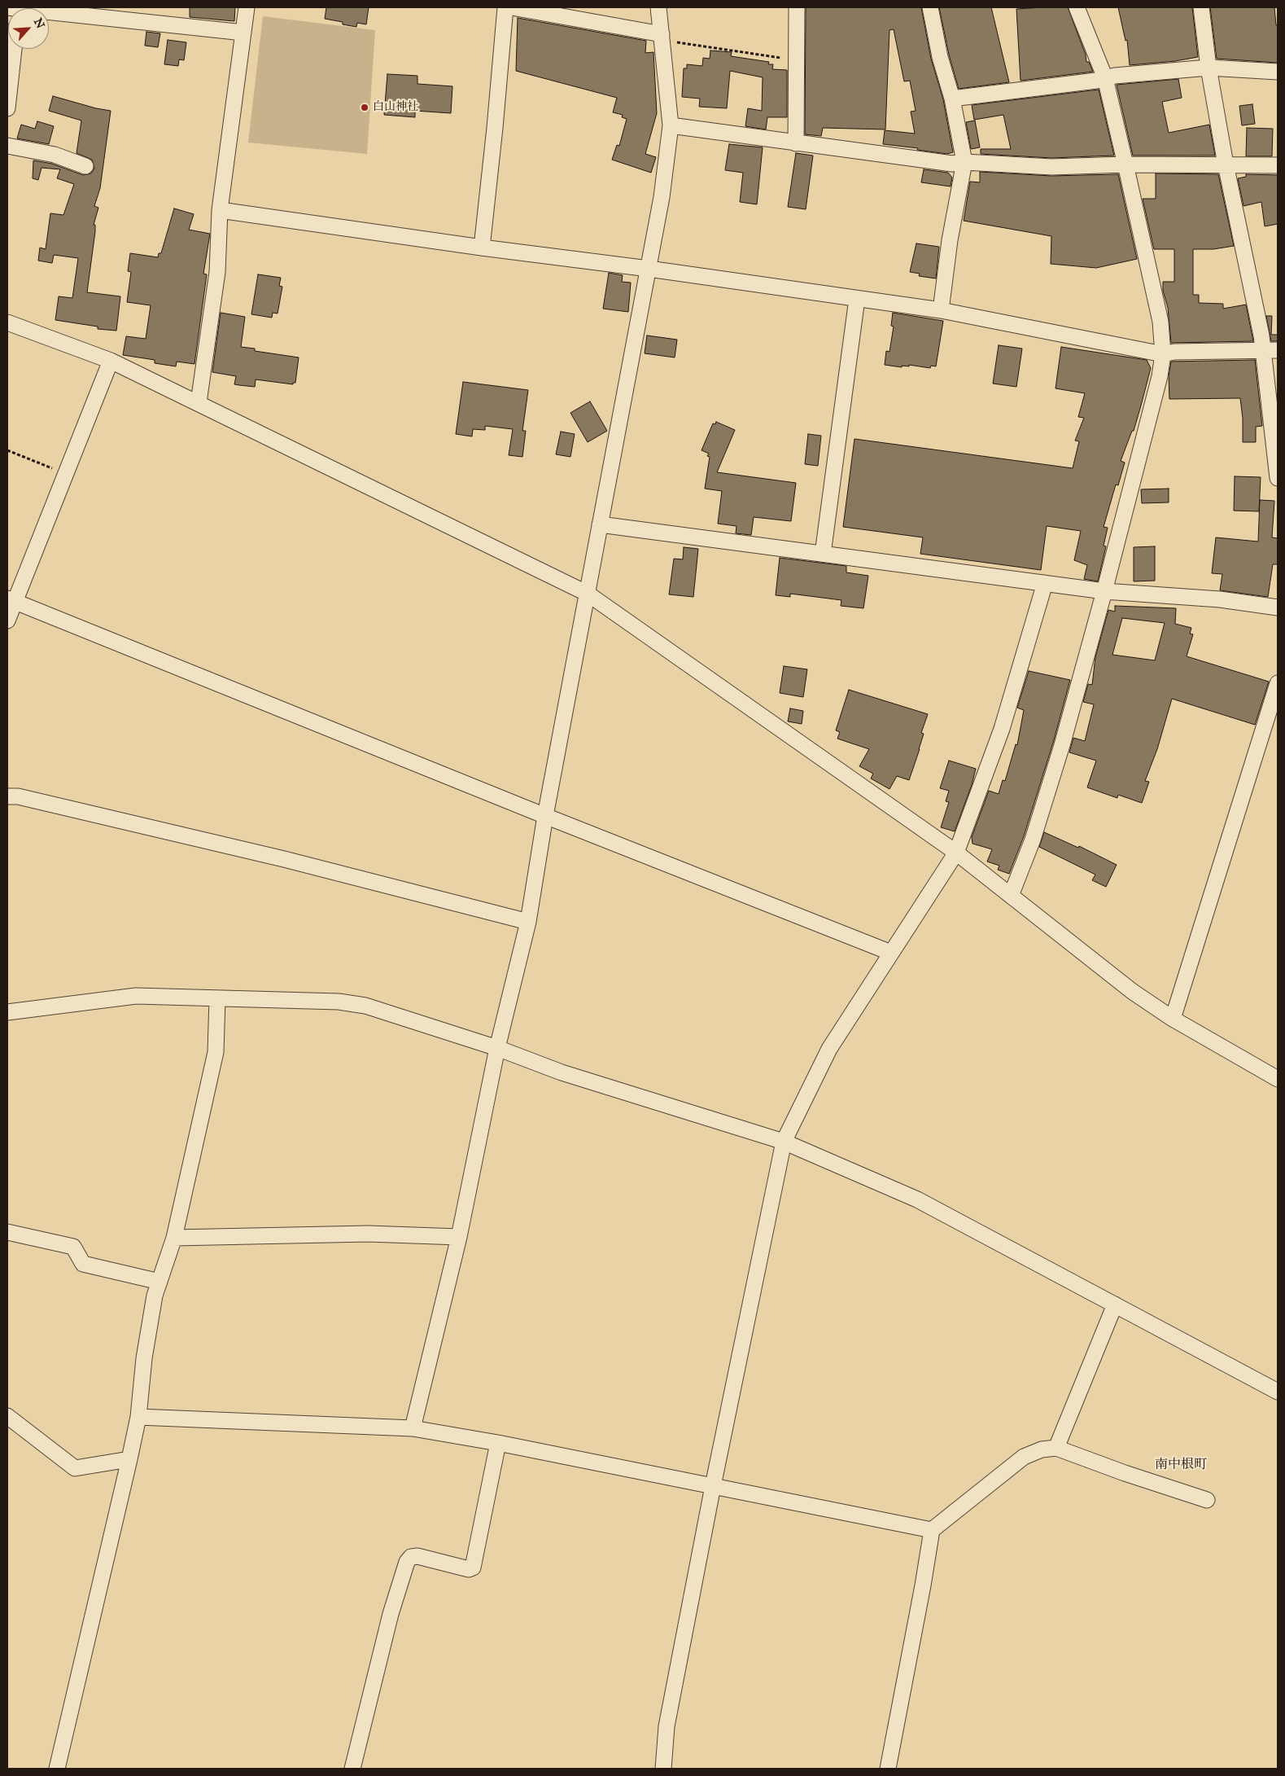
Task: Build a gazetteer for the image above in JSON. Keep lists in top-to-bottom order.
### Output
{
  "districts": ["南中根町"],
  "places": ["白山神社"],
  "north": "top right"
}
